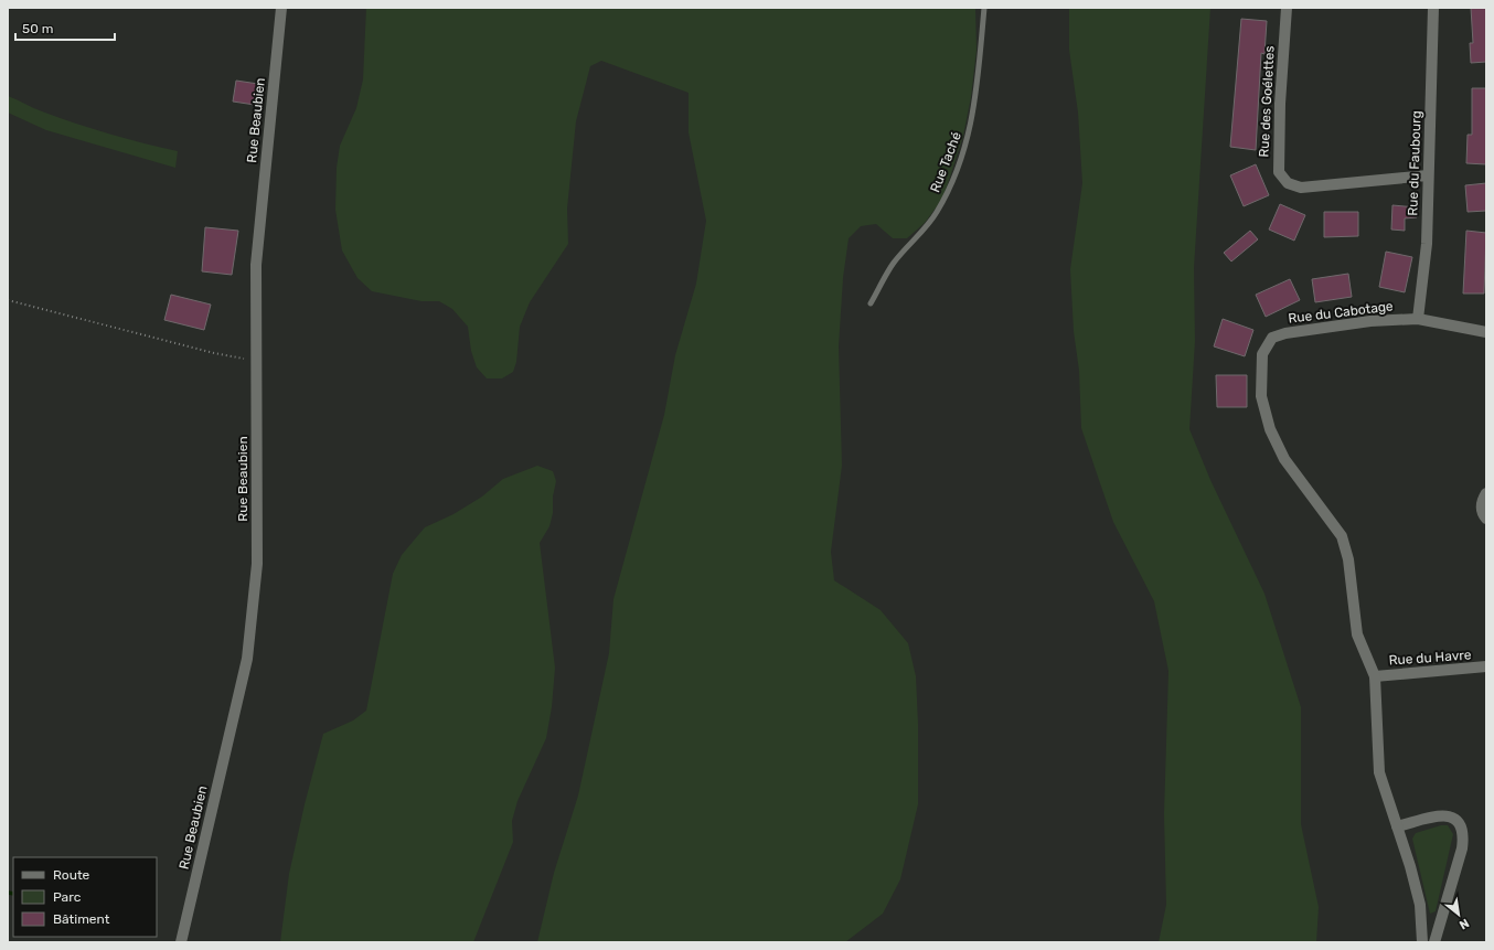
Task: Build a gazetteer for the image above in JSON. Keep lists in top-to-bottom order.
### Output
{
  "streets": {
    "street": [
      "Rue des Goélettes",
      "Rue Beaubien",
      "Rue du Faubourg",
      "Rue du Cabotage",
      "Rue du Havre"
    ],
    "lane": ["Rue Taché"]
  },
  "crossings": [
    ["Rue des Goélettes", "Rue du Faubourg"],
    ["Rue du Faubourg", "Rue du Cabotage"],
    ["Rue du Cabotage", "Rue du Havre"]
  ],
  "legend": ["Route", "Parc", "Bâtiment"],
  "scale_bar": "50 m",
  "north": "bottom right"
}
